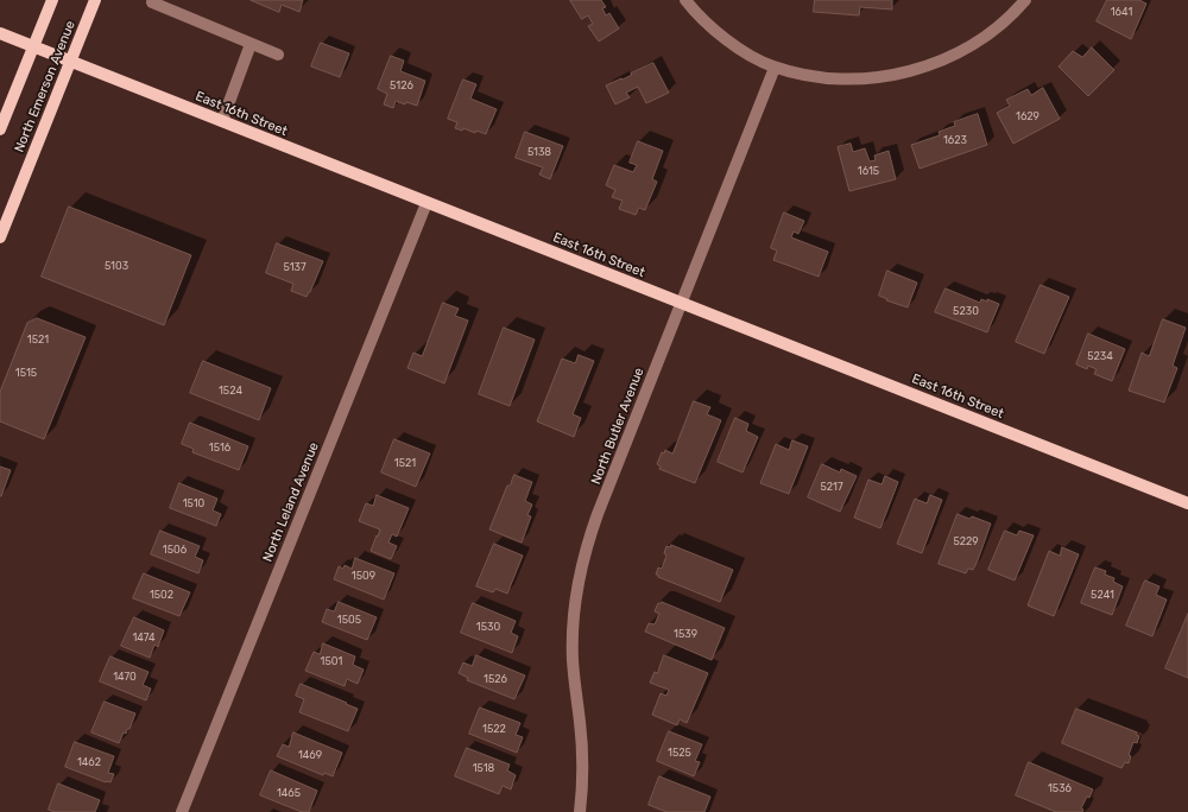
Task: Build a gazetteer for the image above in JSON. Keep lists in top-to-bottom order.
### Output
{
  "streets": {
    "main road": ["North Emerson Avenue", "East 16th Street"],
    "street": ["North Butler Avenue", "North Leland Avenue"]
  },
  "crossings": [
    ["North Emerson Avenue", "East 16th Street"],
    ["East 16th Street", "North Butler Avenue"],
    ["East 16th Street", "North Leland Avenue"]
  ],
  "house_numbers": [
    "1641",
    "5126",
    "1629",
    "1623",
    "5138",
    "1615",
    "5103",
    "5137",
    "5230",
    "1521",
    "5234",
    "1515",
    "1524",
    "1516",
    "1521",
    "5217",
    "1510",
    "5229",
    "1506",
    "1509",
    "1502",
    "5241",
    "1505",
    "1530",
    "1539",
    "1474",
    "1501",
    "1470",
    "1526",
    "1522",
    "1525",
    "1469",
    "1462",
    "1518",
    "1536",
    "1465"
  ]
}
